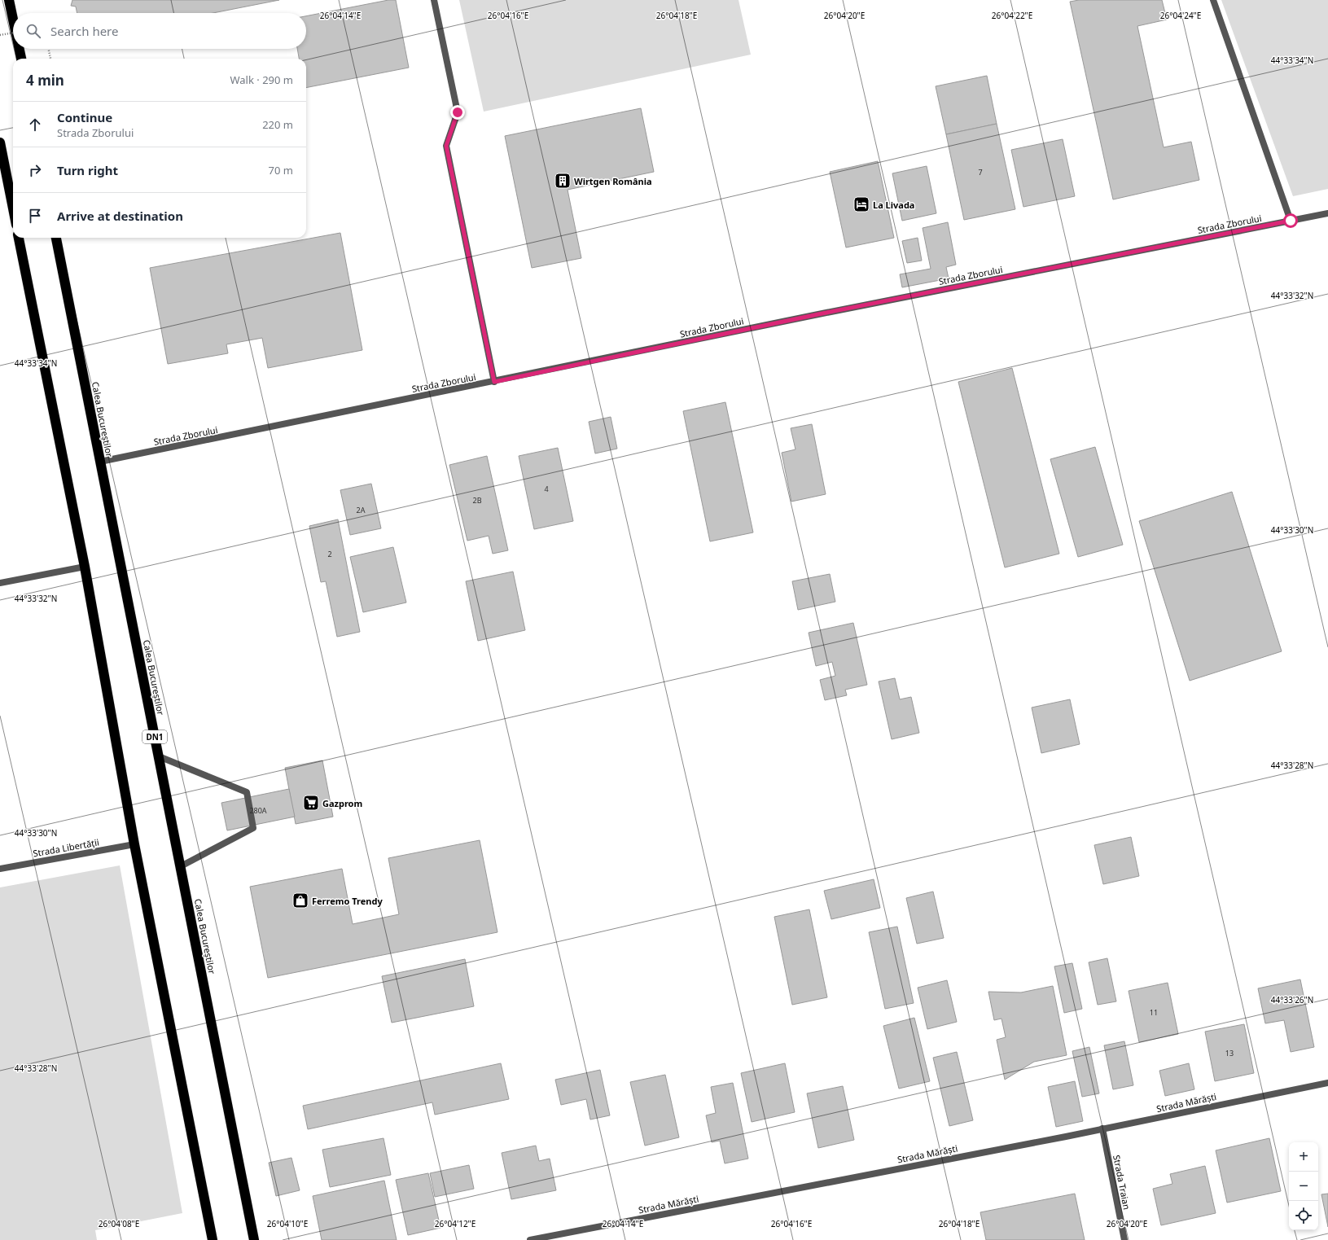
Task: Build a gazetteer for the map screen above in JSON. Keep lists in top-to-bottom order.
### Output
{
  "streets": {
    "highway": ["Calea Bucureștilor", "DN1"],
    "street": [
      "Strada Zborului",
      "Strada Libertății",
      "Strada Mărăști",
      "Strada Traian"
    ]
  },
  "crossings": [
    ["Strada Zborului", "Calea Bucureștilor"],
    ["Strada Mărăști", "Strada Traian"]
  ],
  "places": {
    "building": ["Wirtgen România"],
    "hotel": ["La Livada"],
    "supermarket": ["Gazprom"],
    "shop": ["Ferremo Trendy"]
  },
  "house_numbers": [
    "7",
    "4",
    "2B",
    "2A",
    "2",
    "280A",
    "11",
    "13"
  ],
  "page": {
    "search": "Search here",
    "heading": ["4 min", "Walk · 290 m"],
    "list": [
      ["Continue", "Strada Zborului", "220 m"],
      ["Turn right", "70 m"],
      "Arrive at destination"
    ],
    "map_buttons": ["+", "−"]
  },
  "coordinates": [
    "26°04'14\"E",
    "26°04'16\"E",
    "26°04'18\"E",
    "26°04'20\"E",
    "26°04'22\"E",
    "26°04'24\"E",
    "44°33'34\"N",
    "44°33'32\"N",
    "44°33'30\"N",
    "44°33'28\"N",
    "44°33'26\"N",
    "26°04'08\"E",
    "26°04'10\"E",
    "26°04'12\"E"
  ]
}
